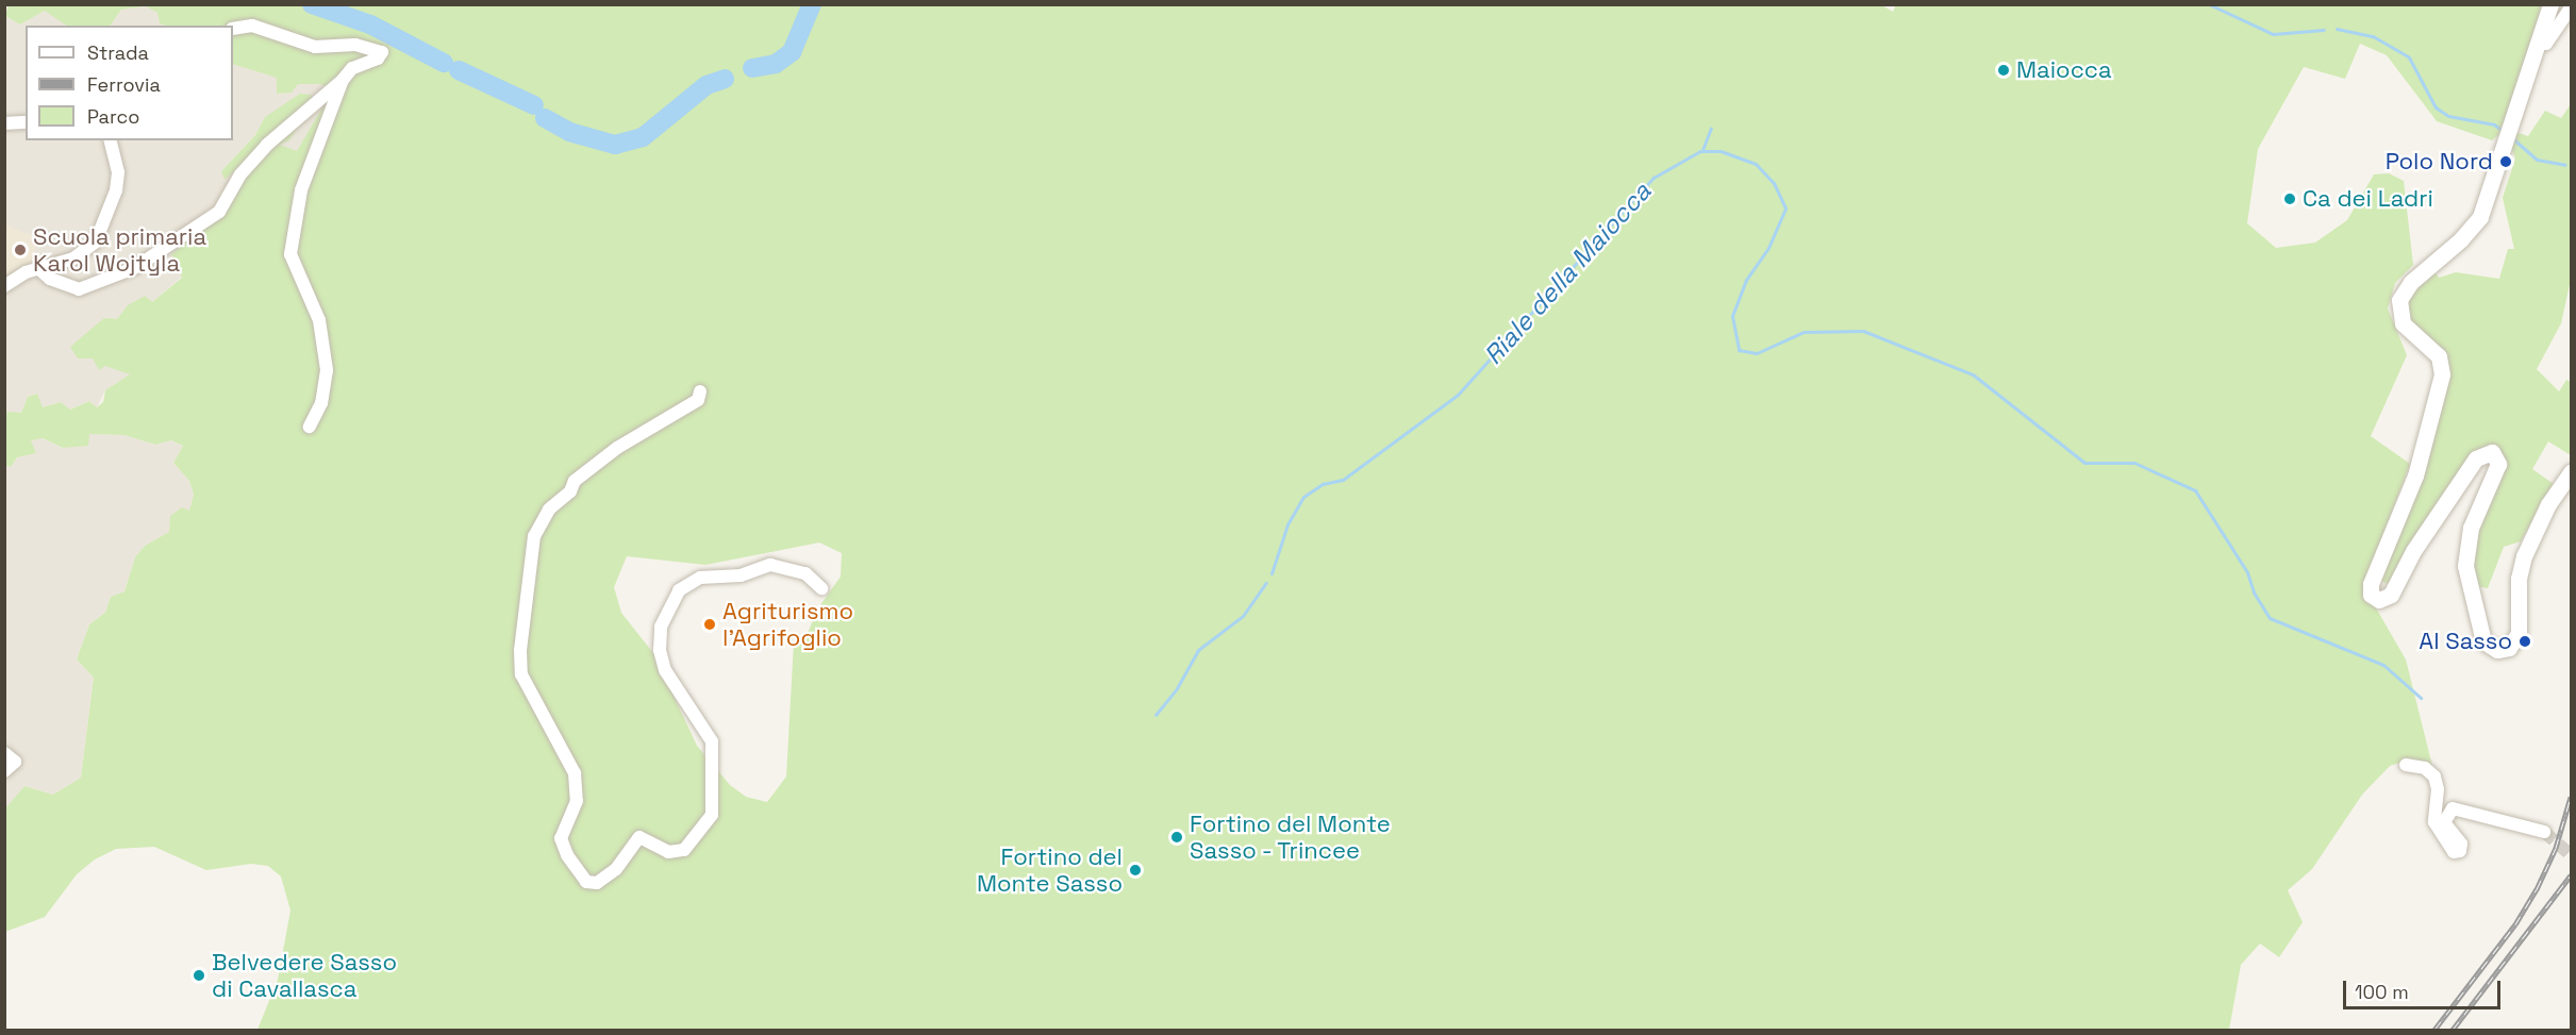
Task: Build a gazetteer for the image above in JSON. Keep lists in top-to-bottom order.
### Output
{
  "water": ["Riale della Maiocca"],
  "places": [
    "Maiocca",
    "Polo Nord",
    "Ca dei Ladri",
    "Scuola primaria Karol Wojtyla",
    "Agriturismo l'Agrifoglio",
    "Al Sasso",
    "Fortino del Monte Sasso - Trincee",
    "Fortino del Monte Sasso",
    "Belvedere Sasso di Cavallasca"
  ],
  "legend": ["Strada", "Ferrovia", "Parco"],
  "scale_bar": "100 m"
}
